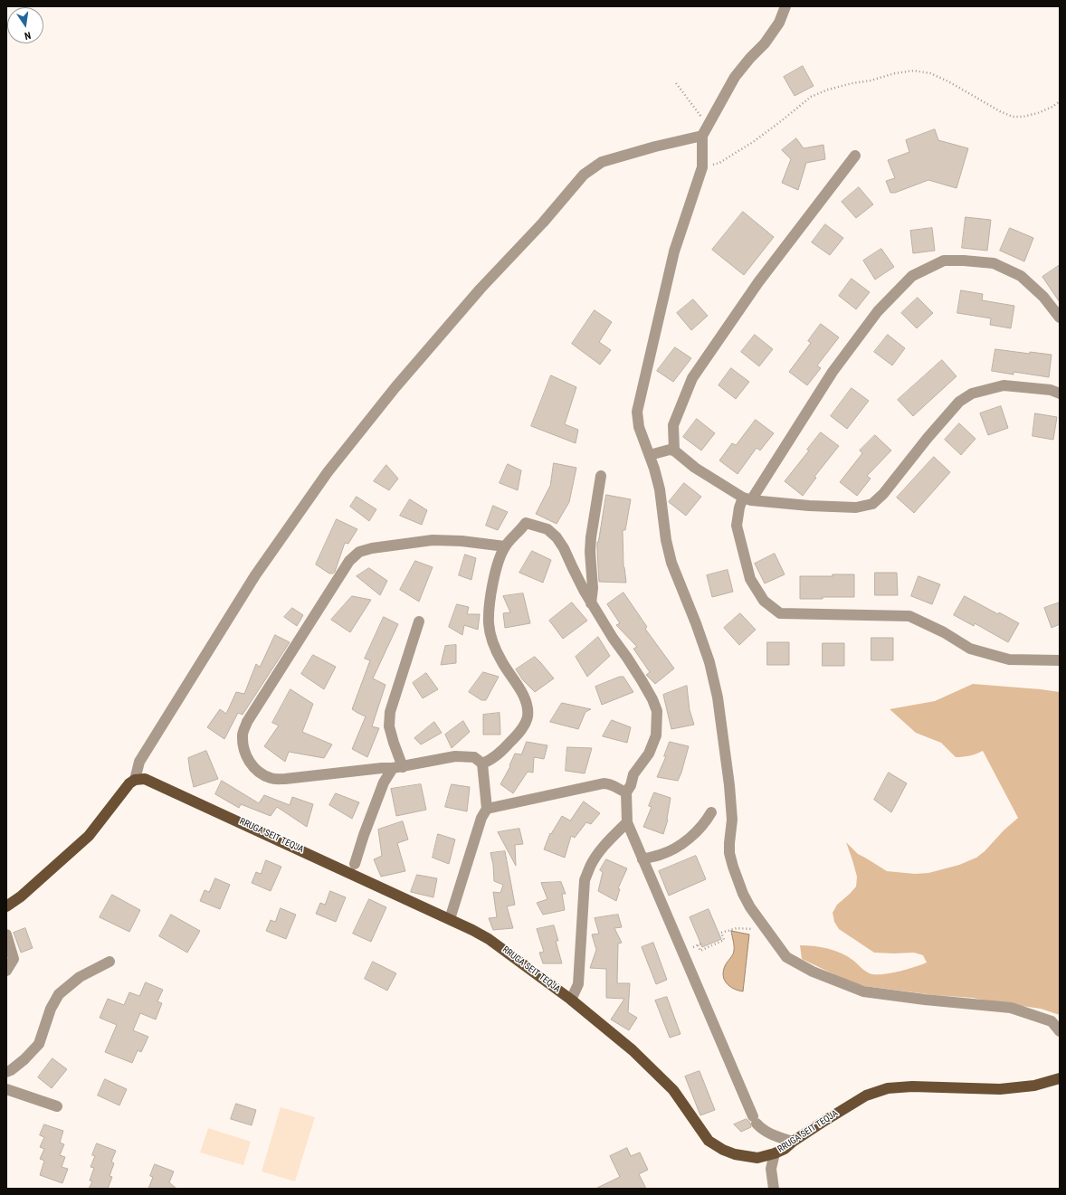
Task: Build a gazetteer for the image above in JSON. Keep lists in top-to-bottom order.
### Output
{
  "streets": {
    "main road": ["RRUGA SEIT TEQJA"]
  },
  "north": "bottom"
}
